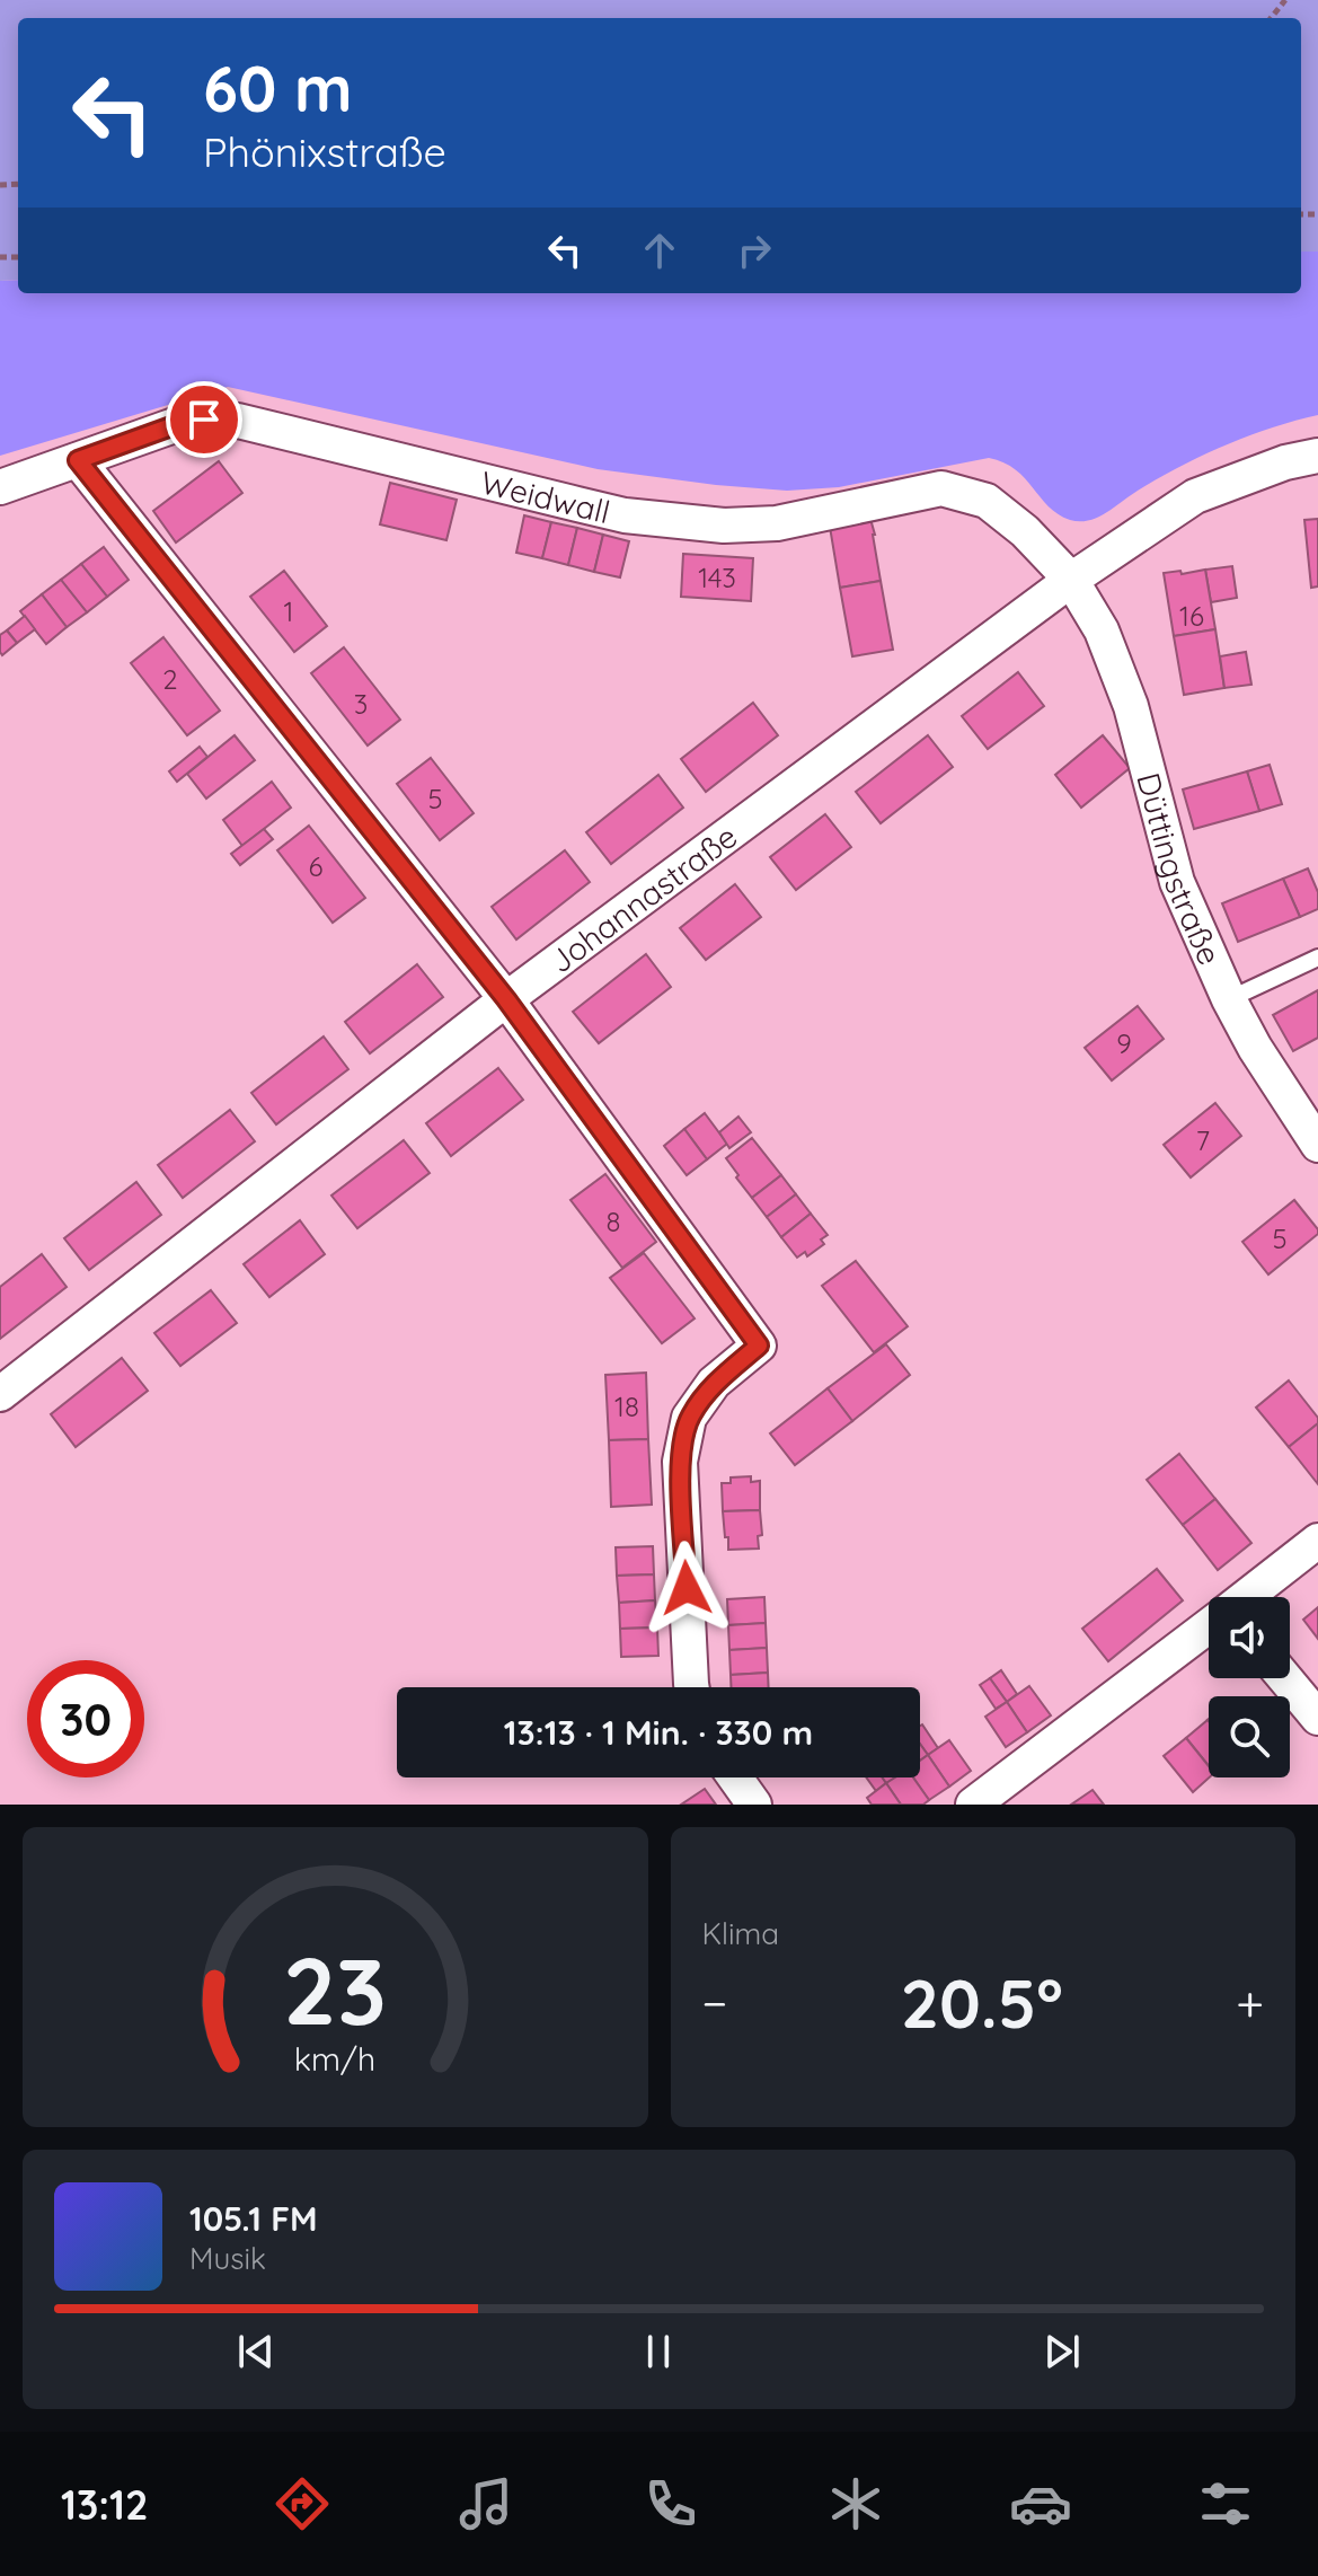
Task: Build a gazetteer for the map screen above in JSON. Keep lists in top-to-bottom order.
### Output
{
  "streets": {
    "street": ["Weidwall", "Düttingstraße", "Johannastraße"]
  },
  "crossings": [
    ["Weidwall", "Düttingstraße"],
    ["Weidwall", "Johannastraße"],
    ["Düttingstraße", "Johannastraße"]
  ],
  "house_numbers": [
    "143",
    "1",
    "16",
    "2",
    "3",
    "5",
    "6",
    "9",
    "7",
    "8",
    "5",
    "18"
  ],
  "page": {
    "turn": ["60 m", "Phönixstraße"],
    "limit": "30",
    "trip": "13:13 · 1 Min. · 330 m",
    "tile": "Klima",
    "heat": ["−", "20.5°", "+"],
    "song": ["105.1 FM", "Musik"],
    "tabs": "13:12",
    "gauge": ["23", "km/h"]
  }
}
